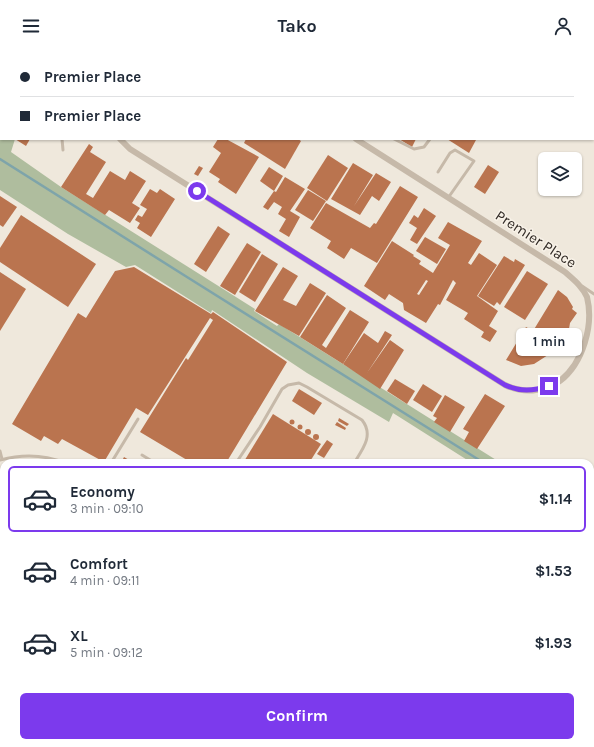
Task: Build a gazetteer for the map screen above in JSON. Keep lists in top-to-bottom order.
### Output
{
  "streets": {
    "street": ["Premier Place"]
  },
  "page": {
    "header": "Tako",
    "banner": ["Premier Place", "Premier Place"],
    "bubble": "1 min",
    "list": [
      {
        "name": "Economy",
        "note": "3 min · 09:10",
        "value": "$1.14"
      },
      {
        "name": "Comfort",
        "note": "4 min · 09:11",
        "value": "$1.53"
      },
      {
        "name": "XL",
        "note": "5 min · 09:12",
        "value": "$1.93"
      }
    ],
    "buttons": "Confirm"
  }
}
